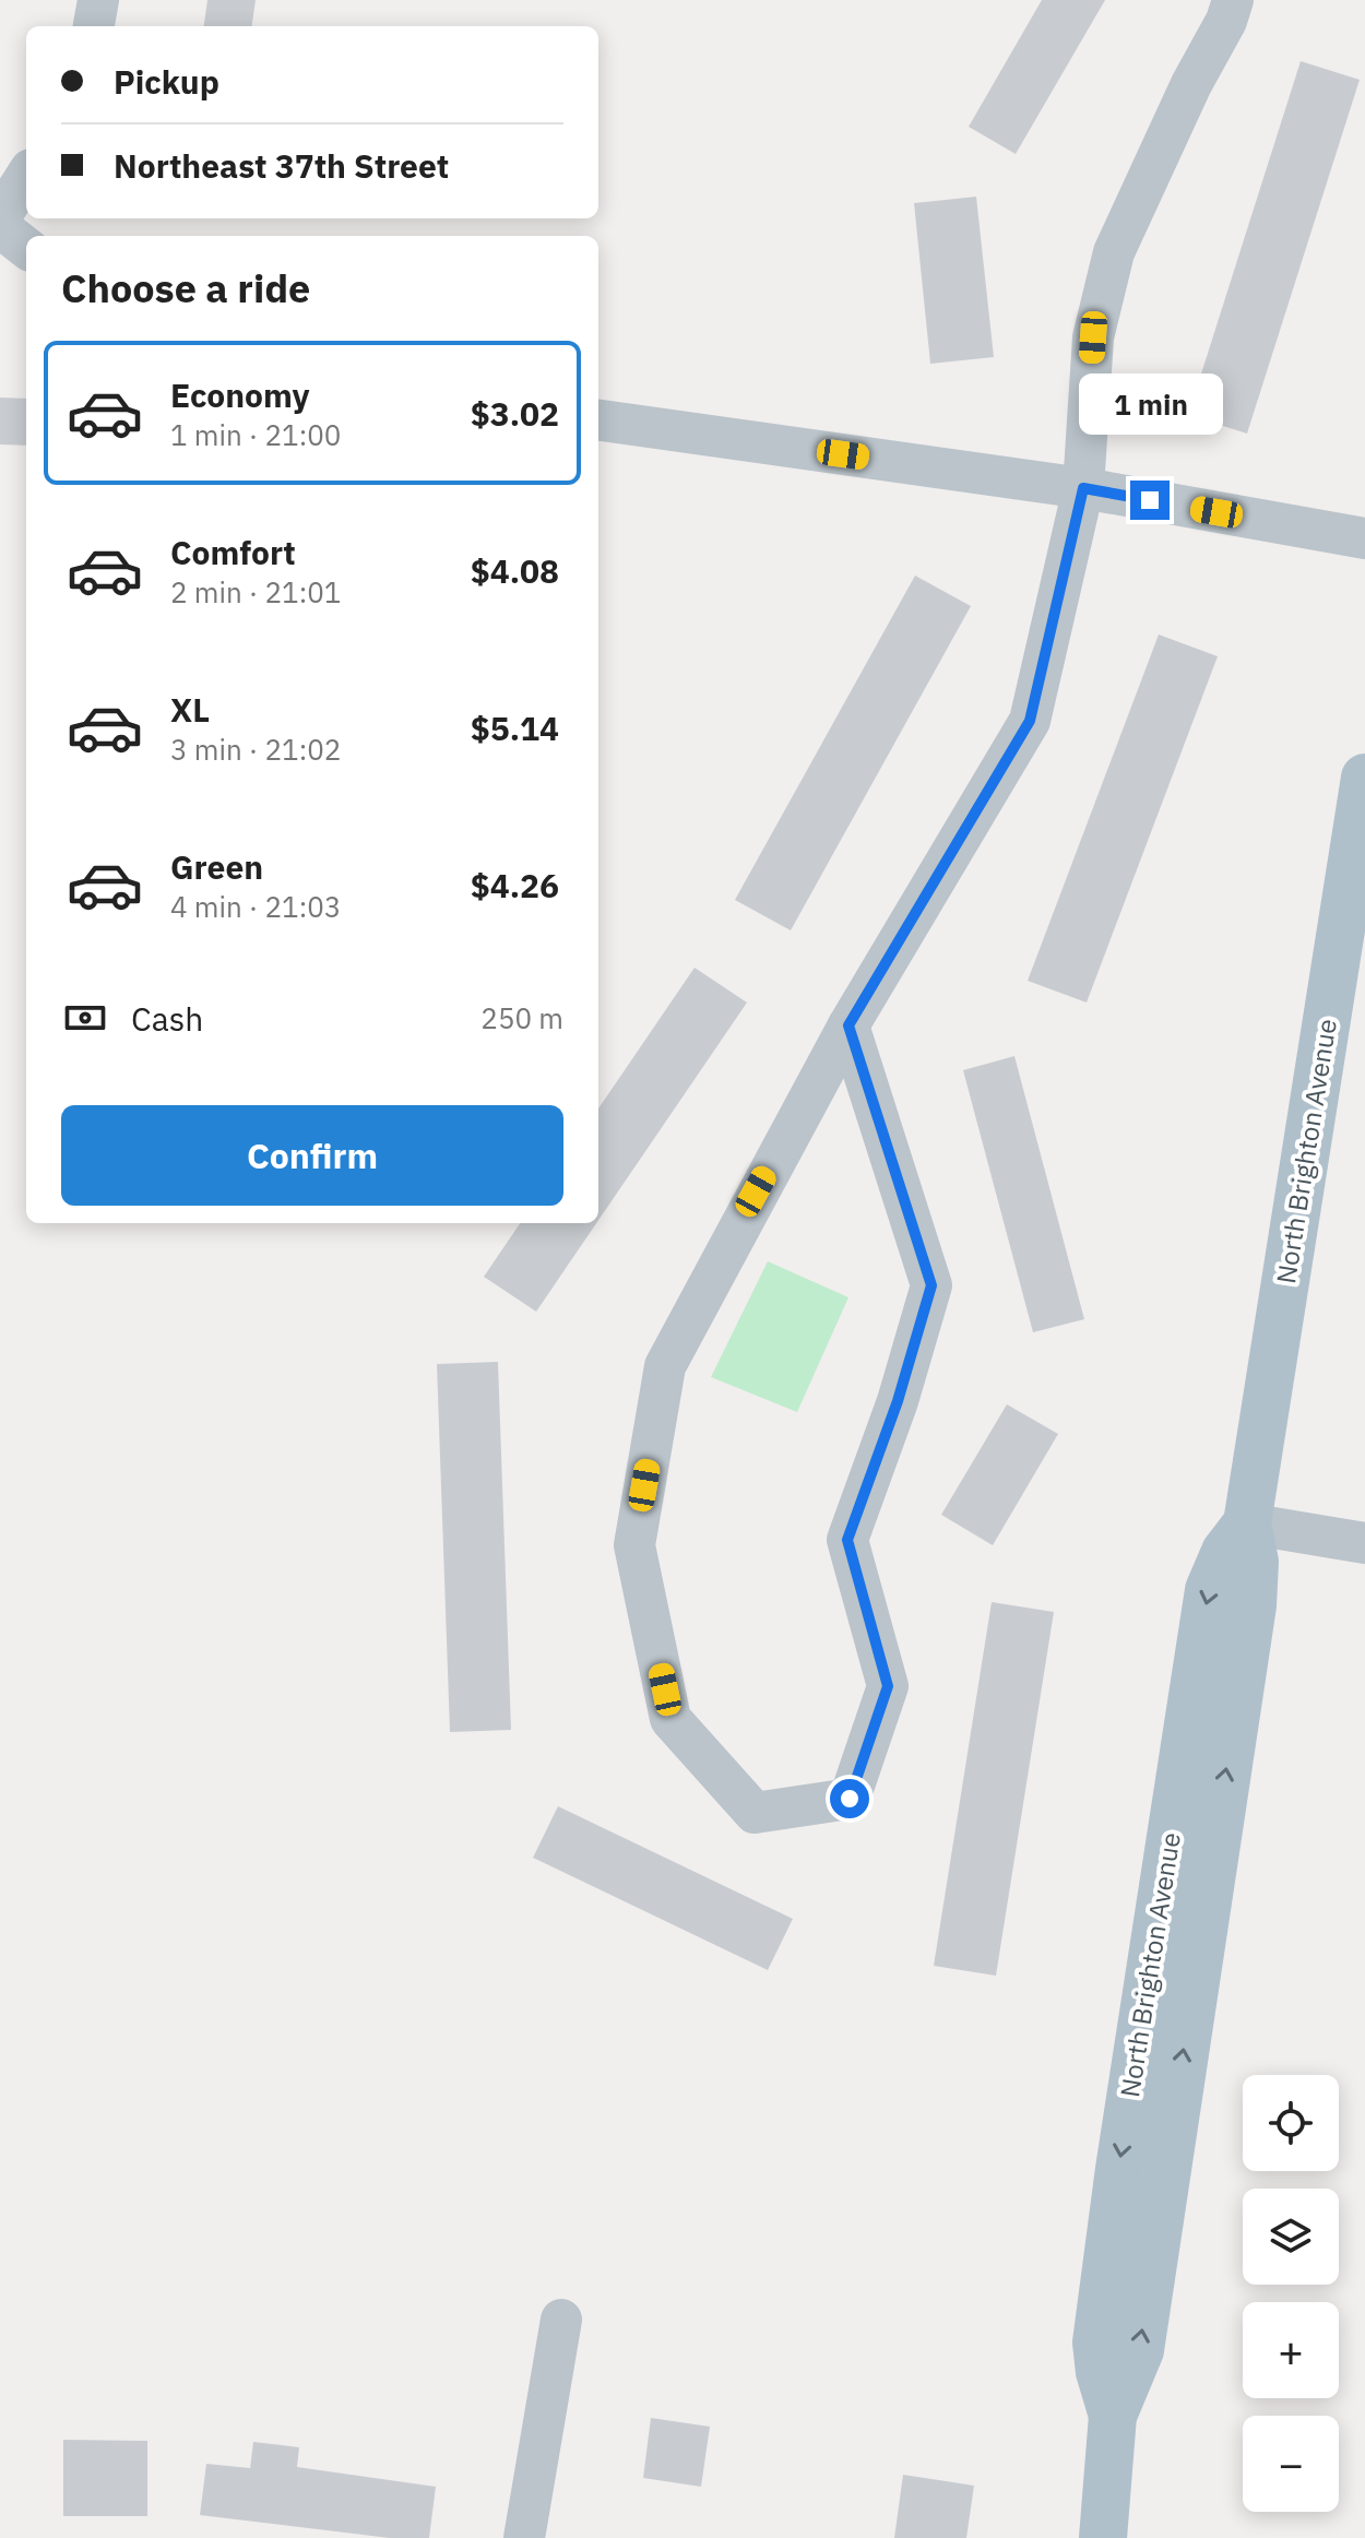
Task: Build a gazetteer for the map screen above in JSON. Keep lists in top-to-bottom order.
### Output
{
  "streets": {
    "main road": ["North Brighton Avenue"]
  },
  "page": {
    "banner": ["Pickup", "Northeast 37th Street"],
    "heading": "Choose a ride",
    "list": [
      {
        "name": "Economy",
        "note": "1 min · 21:00",
        "value": "$3.02"
      },
      {
        "name": "Comfort",
        "note": "2 min · 21:01",
        "value": "$4.08"
      },
      {
        "name": "XL",
        "note": "3 min · 21:02",
        "value": "$5.14"
      },
      {
        "name": "Green",
        "note": "4 min · 21:03",
        "value": "$4.26"
      }
    ],
    "bubble": "1 min",
    "pay": ["Cash", "250 m"],
    "buttons": "Confirm",
    "map_buttons": ["+", "−"]
  }
}
